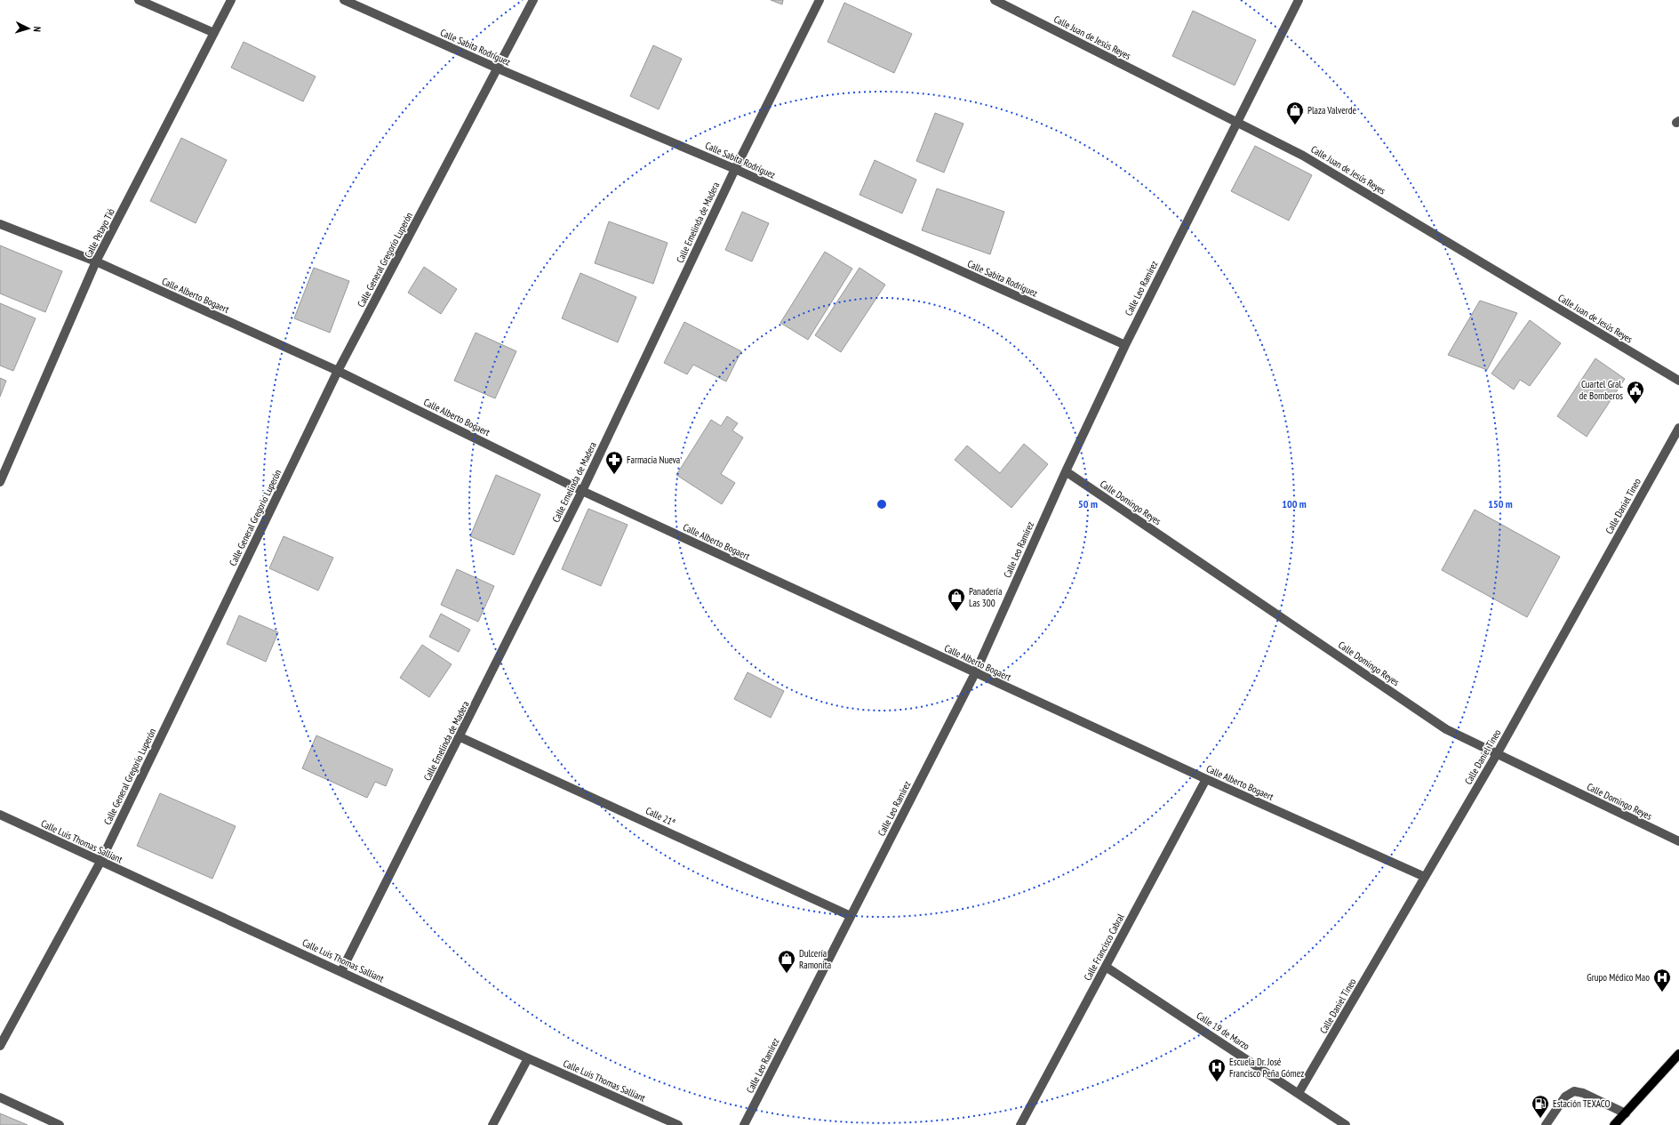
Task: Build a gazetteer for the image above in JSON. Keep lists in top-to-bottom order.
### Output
{
  "streets": {
    "street": [
      "Calle Juan de Jesús Reyes",
      "Calle Sabita Rodríguez",
      "Calle Emelinda de Madera",
      "Calle Pelayo Tió",
      "Calle General Gregorio Luperón",
      "Calle Leo Ramírez",
      "Calle Alberto Bogaert",
      "Calle Domingo Reyes",
      "Calle Daniel Tineo",
      "Calle 21ª",
      "Calle Luis Thomas Salliant",
      "Calle Francisco Cabral",
      "Calle 19 de Marzo"
    ]
  },
  "crossings": [
    ["Calle Juan de Jesús Reyes", "Calle Leo Ramírez"],
    ["Calle Sabita Rodríguez", "Calle Emelinda de Madera"],
    ["Calle Sabita Rodríguez", "Calle General Gregorio Luperón"],
    ["Calle Sabita Rodríguez", "Calle Leo Ramírez"],
    ["Calle Emelinda de Madera", "Calle Alberto Bogaert"],
    ["Calle Emelinda de Madera", "Calle 21ª"],
    ["Calle Emelinda de Madera", "Calle Luis Thomas Salliant"],
    ["Calle Pelayo Tió", "Calle Alberto Bogaert"],
    ["Calle General Gregorio Luperón", "Calle Alberto Bogaert"],
    ["Calle General Gregorio Luperón", "Calle Luis Thomas Salliant"],
    ["Calle Leo Ramírez", "Calle Alberto Bogaert"],
    ["Calle Leo Ramírez", "Calle Domingo Reyes"],
    ["Calle Leo Ramírez", "Calle 21ª"],
    ["Calle Alberto Bogaert", "Calle Daniel Tineo"],
    ["Calle Alberto Bogaert", "Calle Francisco Cabral"],
    ["Calle Domingo Reyes", "Calle Daniel Tineo"],
    ["Calle Daniel Tineo", "Calle 19 de Marzo"],
    ["Calle Francisco Cabral", "Calle 19 de Marzo"]
  ],
  "places": {
    "shop": ["Plaza Valverde", "Panadería Las 300", "Dulcería Ramonita"],
    "public building": ["Cuartel Gral. de Bomberos"],
    "pharmacy": ["Farmacia Nueva"],
    "hospital": ["Grupo Médico Mao", "Escuela Dr. José Francisco Peña Gómez"],
    "fuel station": ["Estación TEXACO"]
  },
  "north": "right",
  "rings": ["50 m", "100 m", "150 m"]
}
